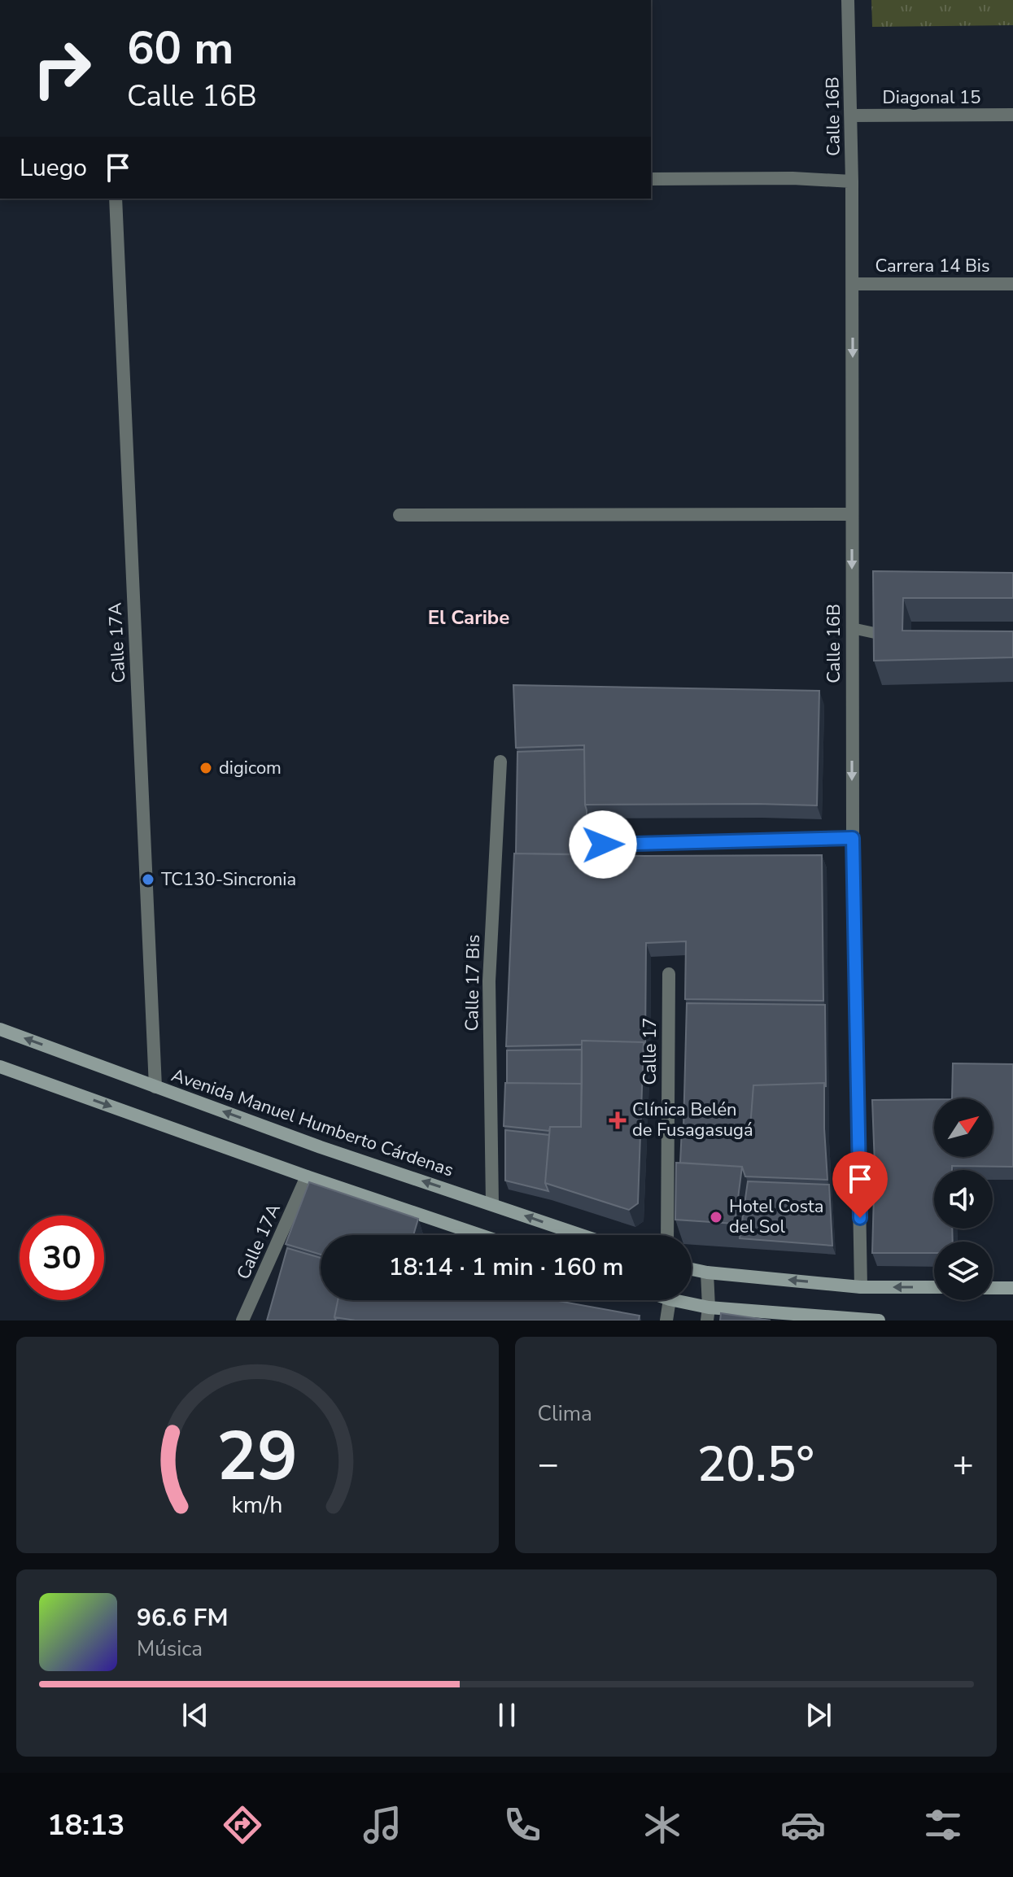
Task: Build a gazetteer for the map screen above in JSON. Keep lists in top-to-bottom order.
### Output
{
  "streets": {
    "main road": ["Avenida Manuel Humberto Cárdenas"],
    "street": [
      "Diagonal 15",
      "Calle 16B",
      "Carrera 14 Bis",
      "Calle 17A",
      "Calle 17 Bis",
      "Calle 17"
    ]
  },
  "crossings": [
    ["Diagonal 15", "Calle 16B"],
    ["Calle 16B", "Carrera 14 Bis"],
    ["Calle 17A", "Avenida Manuel Humberto Cárdenas"],
    ["Calle 17 Bis", "Avenida Manuel Humberto Cárdenas"]
  ],
  "one_way": ["Calle 16B"],
  "districts": ["El Caribe"],
  "places": {
    "other": ["digicom", "TC130-Sincronia", "Hotel Costa del Sol"],
    "health": ["Clínica Belén de Fusagasugá"]
  },
  "north": "top right",
  "page": {
    "turn": ["60 m", "Calle 16B"],
    "then": "Luego",
    "limit": "30",
    "trip": "18:14 · 1 min · 160 m",
    "tile": "Clima",
    "heat": ["−", "20.5°", "+"],
    "song": ["96.6 FM", "Música"],
    "tabs": "18:13",
    "gauge": ["29", "km/h"]
  }
}
